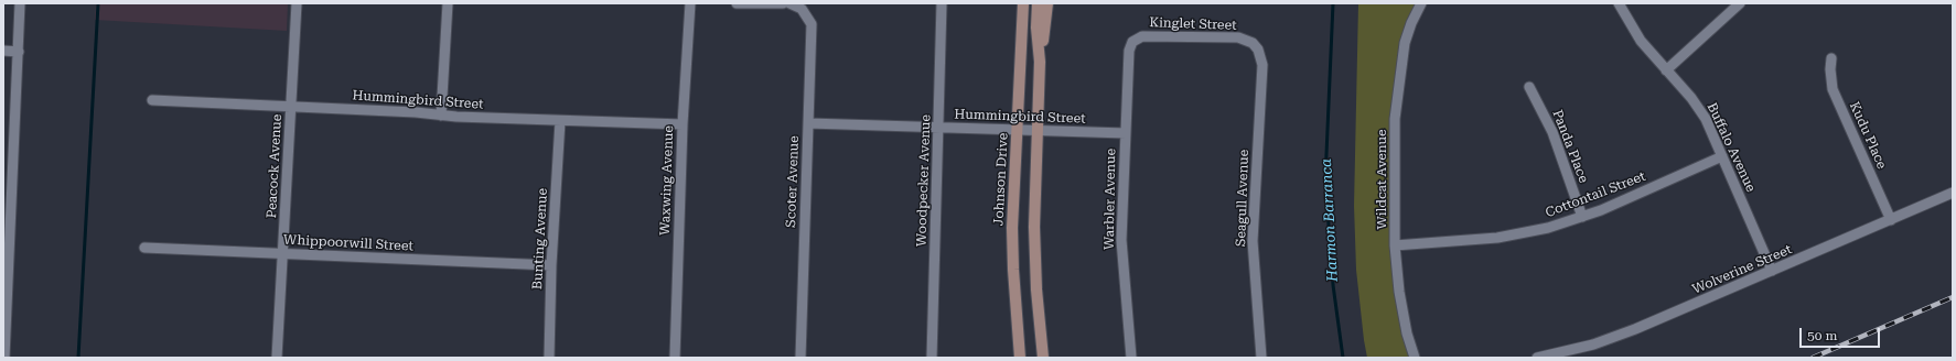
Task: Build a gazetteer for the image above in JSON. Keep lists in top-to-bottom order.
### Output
{
  "streets": {
    "main road": ["Johnson Drive"],
    "street": [
      "Kinglet Street",
      "Hummingbird Street",
      "Kudu Place",
      "Panda Place",
      "Buffalo Avenue",
      "Peacock Avenue",
      "Wildcat Avenue",
      "Waxwing Avenue",
      "Woodpecker Avenue",
      "Scoter Avenue",
      "Cottontail Street",
      "Seagull Avenue",
      "Warbler Avenue",
      "Bunting Avenue",
      "Whippoorwill Street",
      "Wolverine Street"
    ]
  },
  "crossings": [
    ["Kinglet Street", "Seagull Avenue"],
    ["Kinglet Street", "Warbler Avenue"],
    ["Hummingbird Street", "Peacock Avenue"],
    ["Hummingbird Street", "Johnson Drive"],
    ["Hummingbird Street", "Waxwing Avenue"],
    ["Hummingbird Street", "Woodpecker Avenue"],
    ["Hummingbird Street", "Scoter Avenue"],
    ["Hummingbird Street", "Warbler Avenue"],
    ["Hummingbird Street", "Bunting Avenue"],
    ["Kudu Place", "Wolverine Street"],
    ["Panda Place", "Cottontail Street"],
    ["Buffalo Avenue", "Cottontail Street"],
    ["Buffalo Avenue", "Wolverine Street"],
    ["Peacock Avenue", "Whippoorwill Street"],
    ["Wildcat Avenue", "Cottontail Street"],
    ["Bunting Avenue", "Whippoorwill Street"]
  ],
  "water": ["Harmon Barranca"],
  "scale_bar": "50 m"
}
